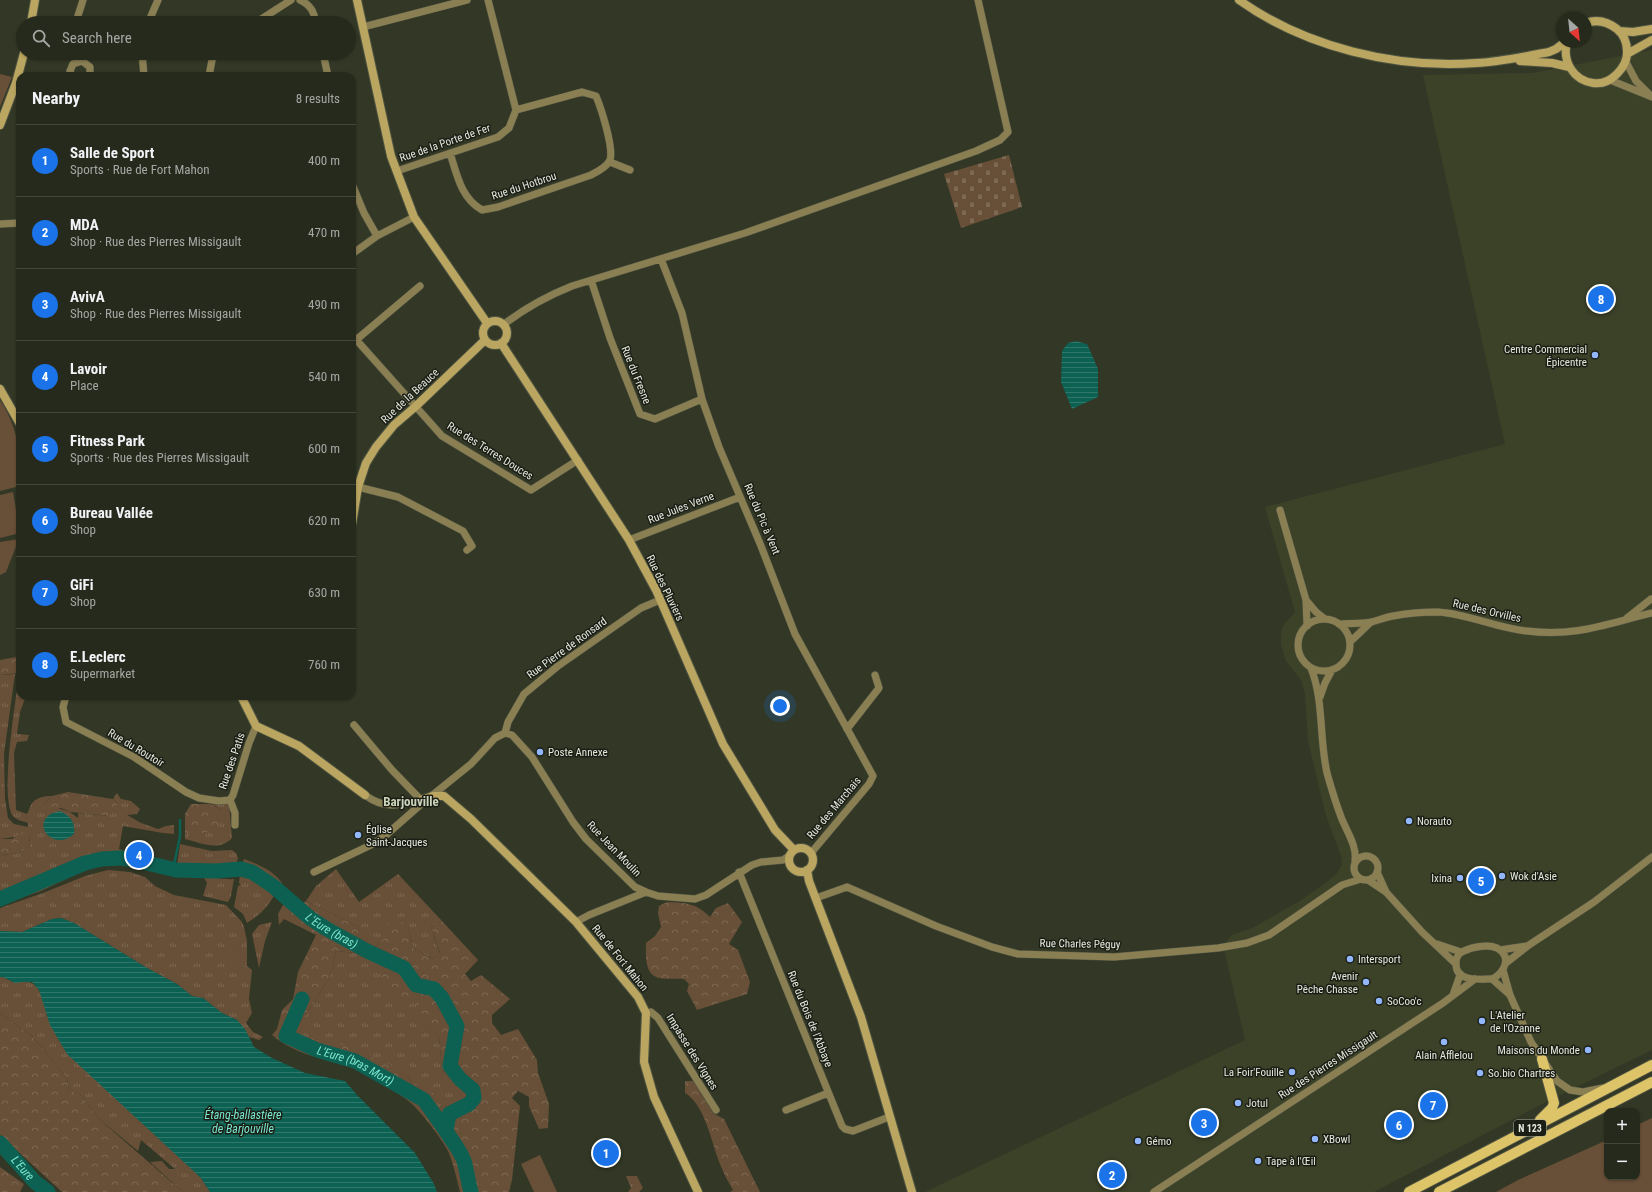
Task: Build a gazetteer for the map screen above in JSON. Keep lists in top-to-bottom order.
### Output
{
  "streets": {
    "main road": ["N 123"],
    "street": [
      "Rue de la Porte de Fer",
      "Rue du Hotbrou",
      "Rue du Fresne",
      "Rue de la Beauce",
      "Rue des Terres Douces",
      "Rue Jules Verne",
      "Rue du Pic à Vent",
      "Rue des Pluviers",
      "Rue des Orvilles",
      "Rue Pierre de Ronsard",
      "Rue du Routoir",
      "Rue des Patis",
      "Rue des Marchais",
      "Rue Jean Moulin",
      "Rue Charles Péguy",
      "Rue de Fort Mahon",
      "Rue du Bois de l'Abbaye",
      "Impasse des Vignes",
      "Rue des Pierres Missigault"
    ]
  },
  "crossings": [
    ["Rue de la Porte de Fer", "Rue du Hotbrou"],
    ["Rue du Fresne", "Rue du Pic à Vent"],
    ["Rue de la Beauce", "Rue des Terres Douces"],
    ["Rue de la Beauce", "Rue des Pluviers"],
    ["Rue des Terres Douces", "Rue des Pluviers"],
    ["Rue Jules Verne", "Rue du Pic à Vent"],
    ["Rue Jules Verne", "Rue des Pluviers"],
    ["Rue du Pic à Vent", "Rue des Marchais"],
    ["Rue des Pluviers", "Rue Pierre de Ronsard"],
    ["Rue des Pluviers", "Rue des Marchais"],
    ["Rue des Pluviers", "Rue Jean Moulin"],
    ["Rue Pierre de Ronsard", "Rue Jean Moulin"],
    ["Rue Pierre de Ronsard", "Rue de Fort Mahon"],
    ["Rue du Routoir", "Rue des Patis"],
    ["Rue des Marchais", "Rue Jean Moulin"],
    ["Rue Jean Moulin", "Rue du Bois de l'Abbaye"],
    ["Rue de Fort Mahon", "Impasse des Vignes"]
  ],
  "districts": ["Barjouville"],
  "water": [
    "L'Eure (bras)",
    "L'Eure (bras Mort)",
    "Étang-ballastière de Barjouville",
    "L'Eure"
  ],
  "places": [
    "Centre Commercial Épicentre",
    "Poste Annexe",
    "Norauto",
    "Église Saint-Jacques",
    "Wok d'Asie",
    "Ixina",
    "Intersport",
    "Avenir Pêche Chasse",
    "SoCoo'c",
    "L'Atelier de l'Ozanne",
    "Alain Afflelou",
    "Maisons du Monde",
    "La Foir'Fouille",
    "So.bio Chartres",
    "Jotul",
    "XBowl",
    "Gémo",
    "Tape à l'Œil"
  ],
  "north": "bottom right",
  "page": {
    "search": "Search here",
    "heading": ["Nearby", "8 results"],
    "list": [
      {
        "mark": "1",
        "name": "Salle de Sport",
        "note": "Sports · Rue de Fort Mahon",
        "value": "400 m"
      },
      {
        "mark": "2",
        "name": "MDA",
        "note": "Shop · Rue des Pierres Missigault",
        "value": "470 m"
      },
      {
        "mark": "3",
        "name": "AvivA",
        "note": "Shop · Rue des Pierres Missigault",
        "value": "490 m"
      },
      {
        "mark": "4",
        "name": "Lavoir",
        "note": "Place",
        "value": "540 m"
      },
      {
        "mark": "5",
        "name": "Fitness Park",
        "note": "Sports · Rue des Pierres Missigault",
        "value": "600 m"
      },
      {
        "mark": "6",
        "name": "Bureau Vallée",
        "note": "Shop",
        "value": "620 m"
      },
      {
        "mark": "7",
        "name": "GiFi",
        "note": "Shop",
        "value": "630 m"
      },
      {
        "mark": "8",
        "name": "E.Leclerc",
        "note": "Supermarket",
        "value": "760 m"
      }
    ],
    "pins": [
      "8",
      "4",
      "5",
      "7",
      "3",
      "6",
      "1",
      "2"
    ],
    "map_buttons": ["+", "−"]
  }
}
